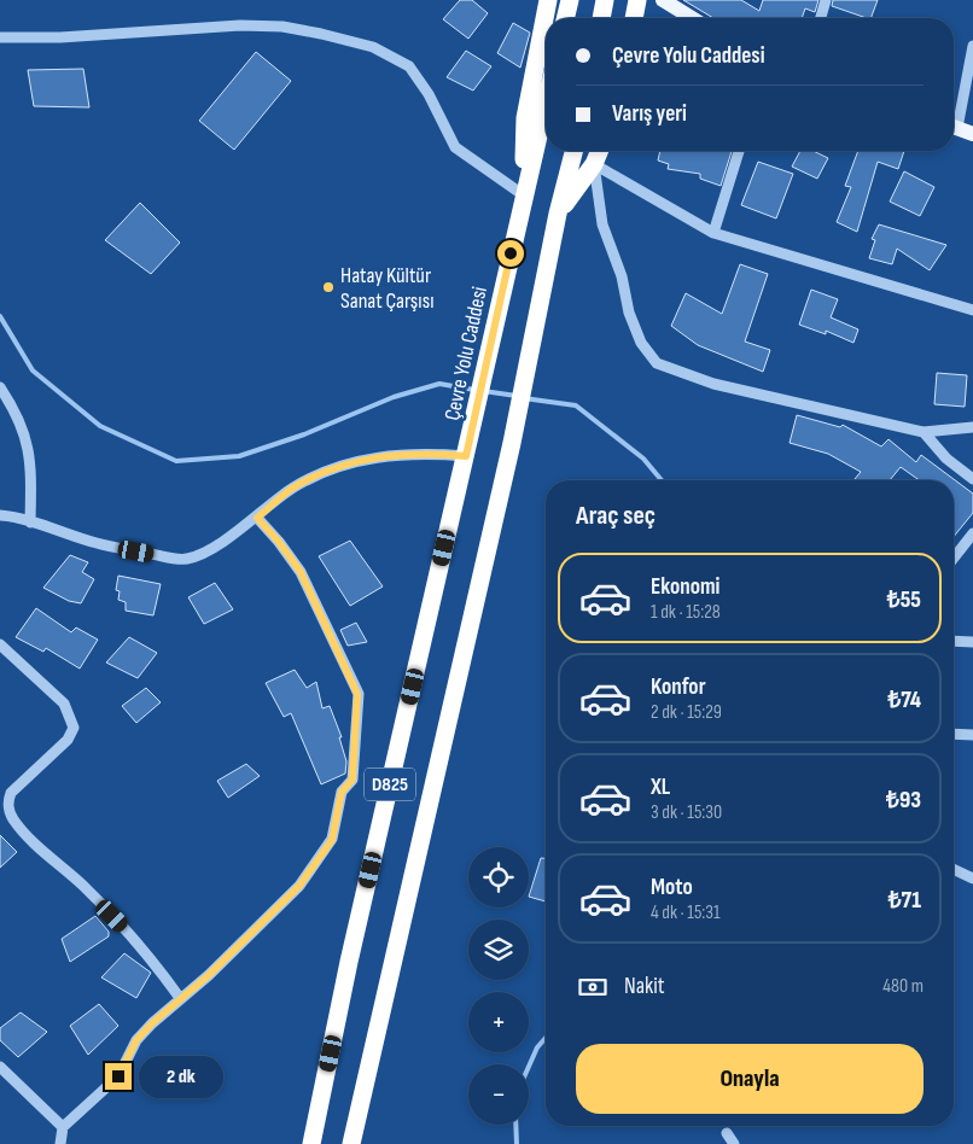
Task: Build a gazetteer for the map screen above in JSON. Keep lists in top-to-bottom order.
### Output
{
  "streets": {
    "highway": ["Çevre Yolu Caddesi", "D825"]
  },
  "places": ["Hatay Kültür Sanat Çarşısı"],
  "page": {
    "banner": ["Çevre Yolu Caddesi", "Varış yeri"],
    "heading": "Araç seç",
    "list": [
      {
        "name": "Ekonomi",
        "note": "1 dk · 15:28",
        "value": "₺55"
      },
      {
        "name": "Konfor",
        "note": "2 dk · 15:29",
        "value": "₺74"
      },
      {
        "name": "XL",
        "note": "3 dk · 15:30",
        "value": "₺93"
      },
      {
        "name": "Moto",
        "note": "4 dk · 15:31",
        "value": "₺71"
      }
    ],
    "map_buttons": ["+", "−"],
    "pay": ["Nakit", "480 m"],
    "buttons": "Onayla",
    "bubble": "2 dk"
  }
}
